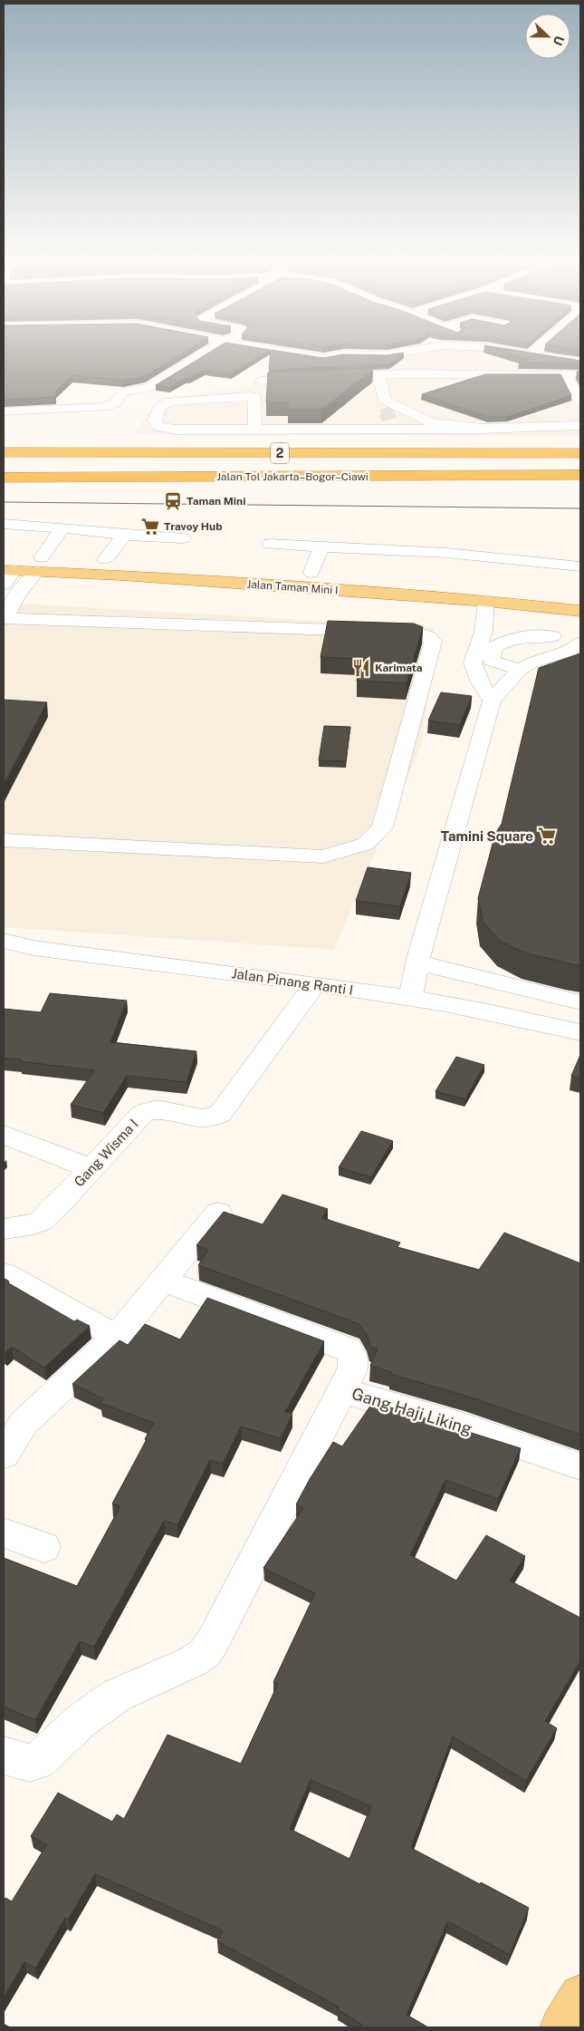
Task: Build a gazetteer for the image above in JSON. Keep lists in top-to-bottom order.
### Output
{
  "streets": {
    "highway": ["2", "Jalan Tol Jakarta–Bogor–Ciawi"],
    "main road": ["Jalan Taman Mini I"],
    "street": ["Jalan Pinang Ranti I", "Gang Wisma I", "Gang Haji Liking"]
  },
  "crossings": [
    ["Jalan Pinang Ranti I", "Gang Wisma I"]
  ],
  "places": {
    "station": ["Taman Mini"],
    "supermarket": ["Travoy Hub", "Tamini Square"],
    "restaurant": ["Karimata"]
  },
  "north": "right"
}
